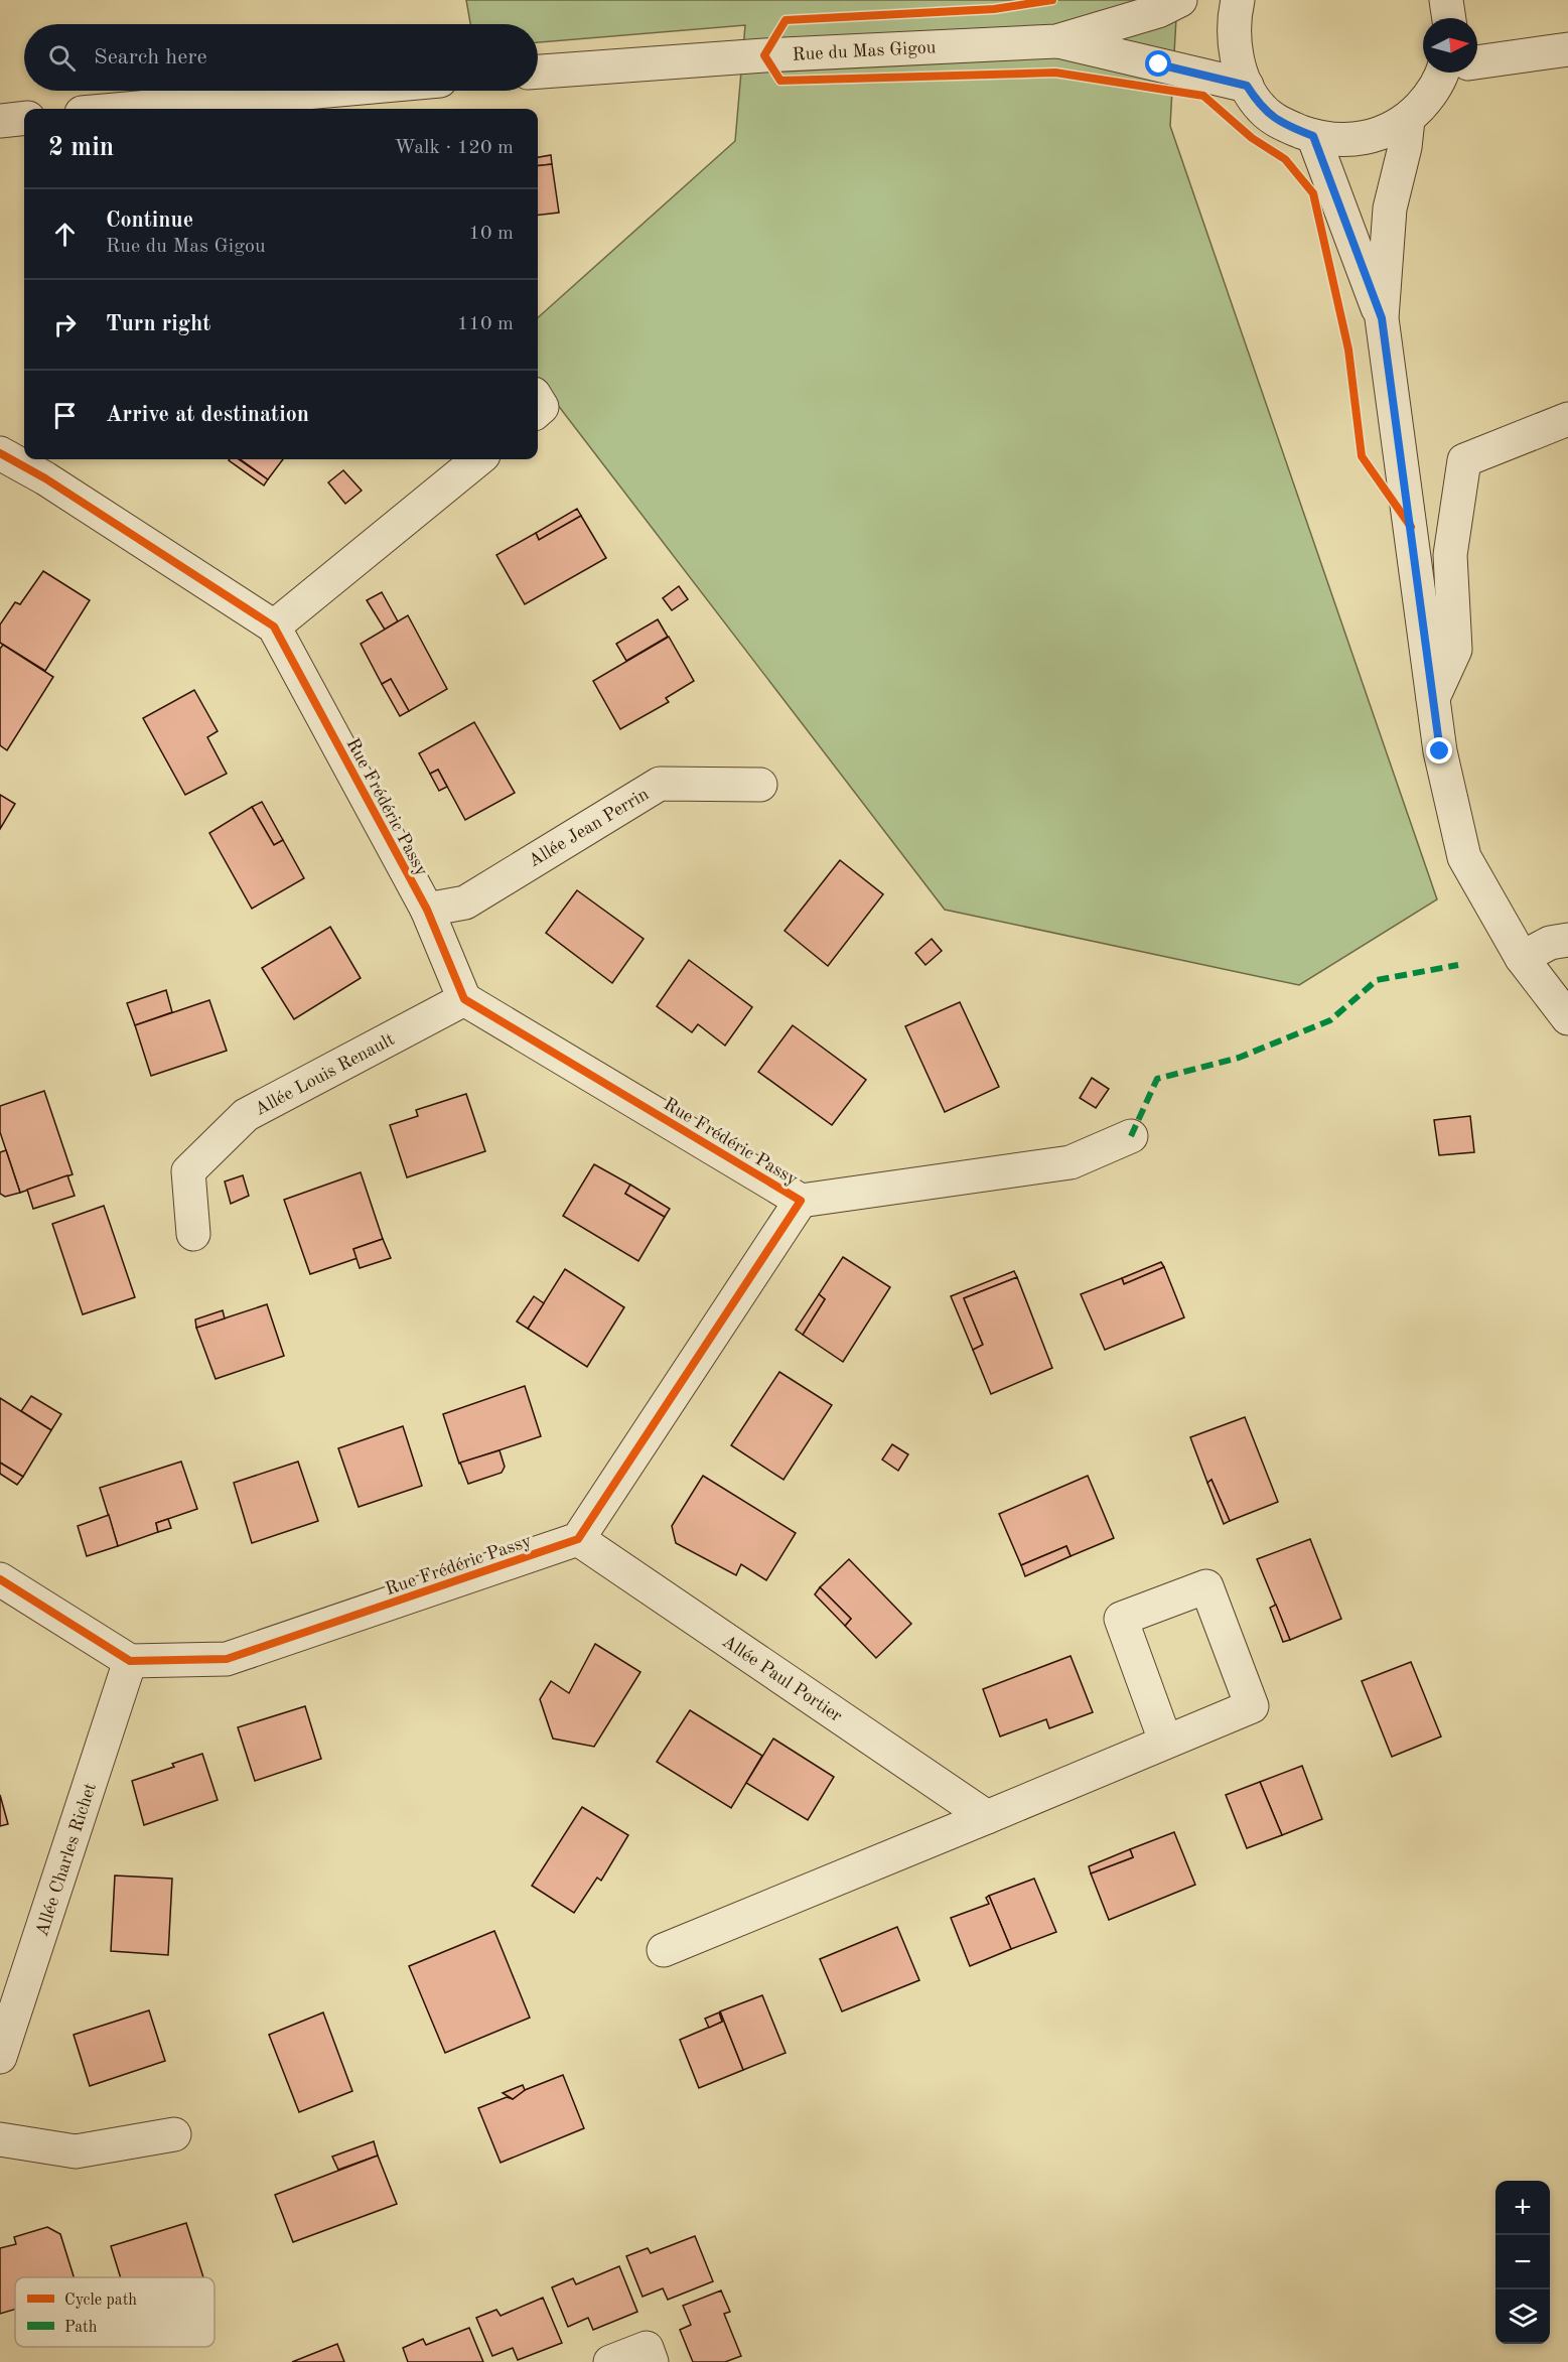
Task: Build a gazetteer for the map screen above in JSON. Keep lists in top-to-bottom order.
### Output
{
  "streets": {
    "street": [
      "Rue du Mas Gigou",
      "Rue Frédéric Passy",
      "Allée Jean Perrin",
      "Allée Louis Renault",
      "Allée Paul Portier",
      "Allée Charles Richet"
    ]
  },
  "crossings": [
    ["Rue Frédéric Passy", "Allée Jean Perrin"],
    ["Rue Frédéric Passy", "Allée Louis Renault"],
    ["Rue Frédéric Passy", "Allée Paul Portier"],
    ["Rue Frédéric Passy", "Allée Charles Richet"]
  ],
  "legend": ["Cycle path", "Path"],
  "north": "right",
  "page": {
    "search": "Search here",
    "heading": ["2 min", "Walk · 120 m"],
    "list": [
      ["Continue", "Rue du Mas Gigou", "10 m"],
      ["Turn right", "110 m"],
      "Arrive at destination"
    ],
    "map_buttons": ["+", "−"]
  }
}
